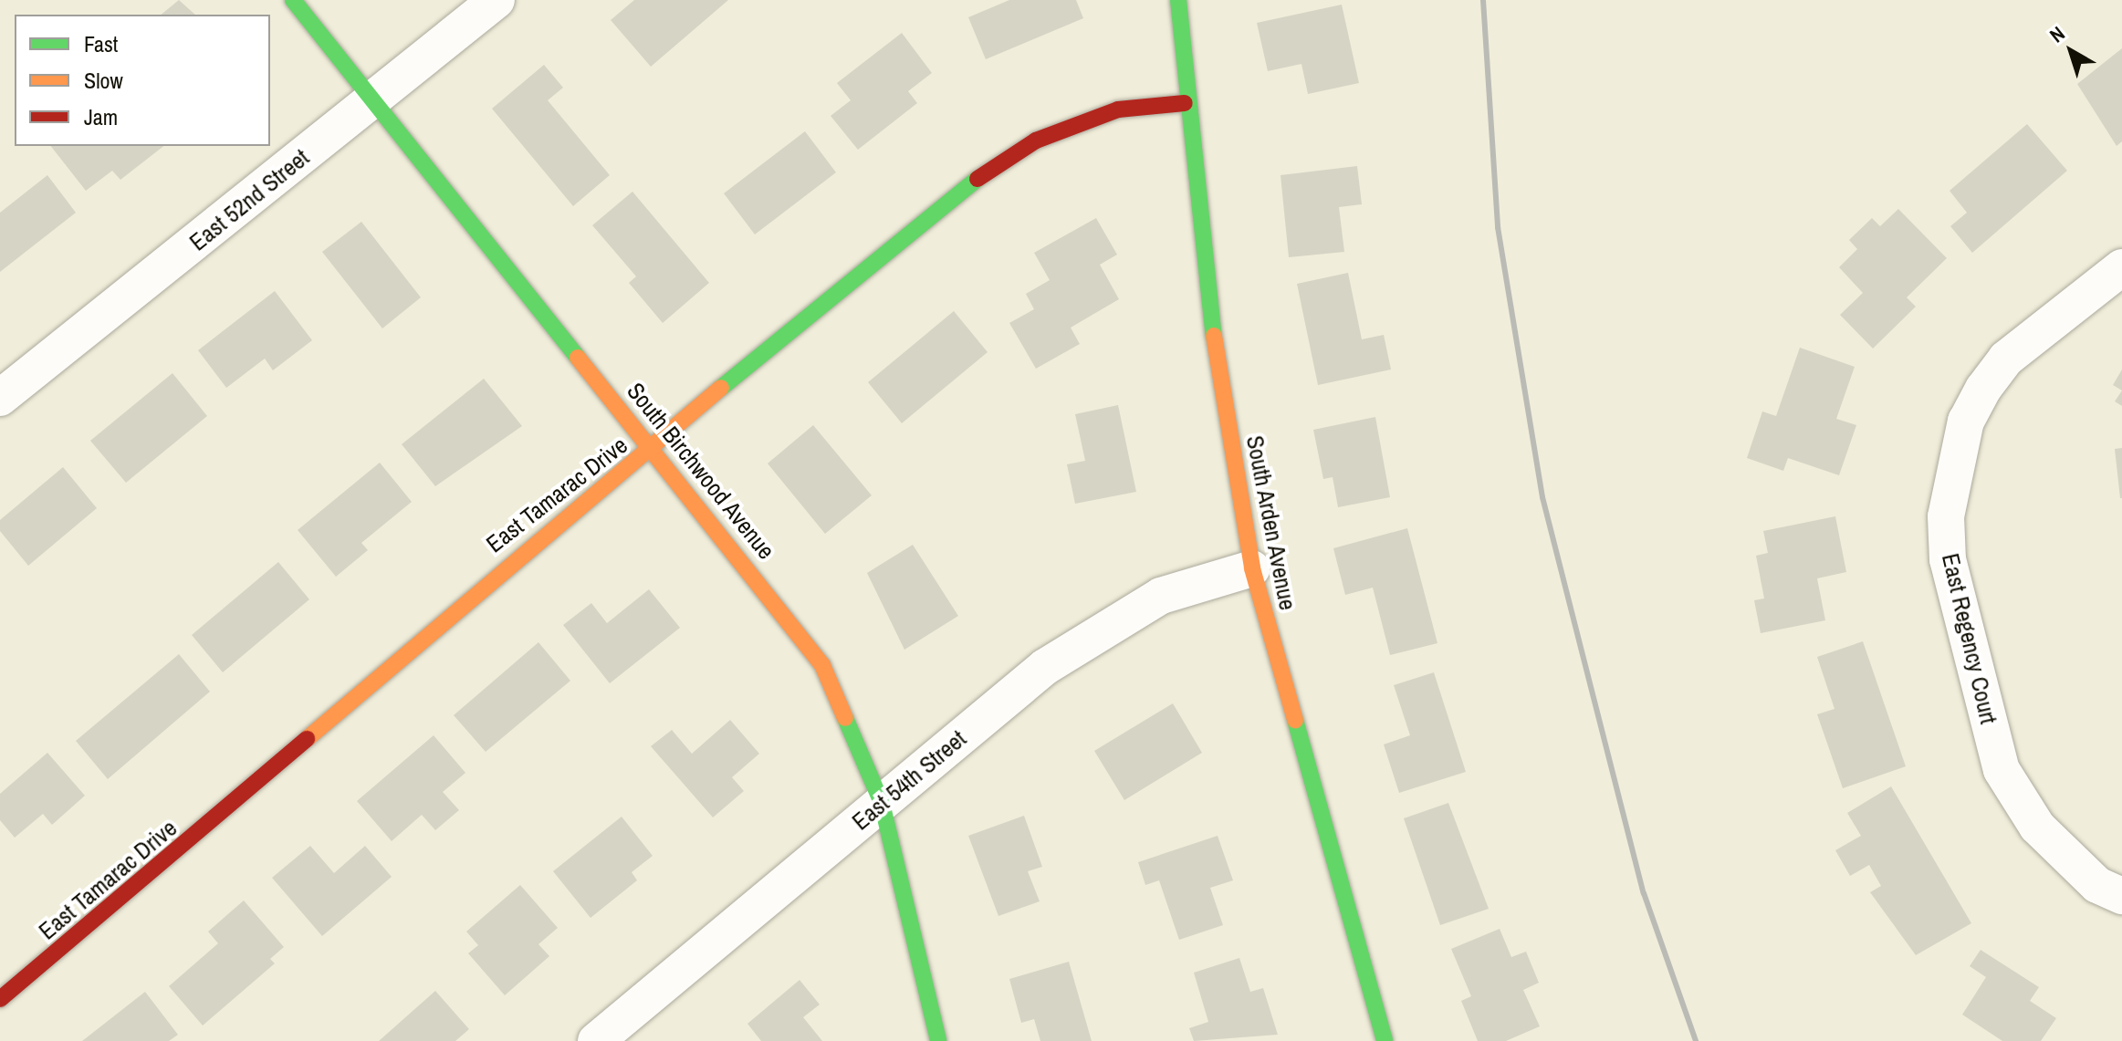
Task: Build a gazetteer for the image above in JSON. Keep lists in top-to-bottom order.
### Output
{
  "streets": {
    "street": [
      "East 52nd Street",
      "South Birchwood Avenue",
      "East Tamarac Drive",
      "South Arden Avenue",
      "East Regency Court",
      "East 54th Street"
    ]
  },
  "crossings": [
    ["East 52nd Street", "South Birchwood Avenue"],
    ["South Birchwood Avenue", "East Tamarac Drive"],
    ["South Birchwood Avenue", "East 54th Street"],
    ["East Tamarac Drive", "South Arden Avenue"],
    ["South Arden Avenue", "East 54th Street"]
  ],
  "legend": ["Fast", "Slow", "Jam"],
  "north": "top left"
}
